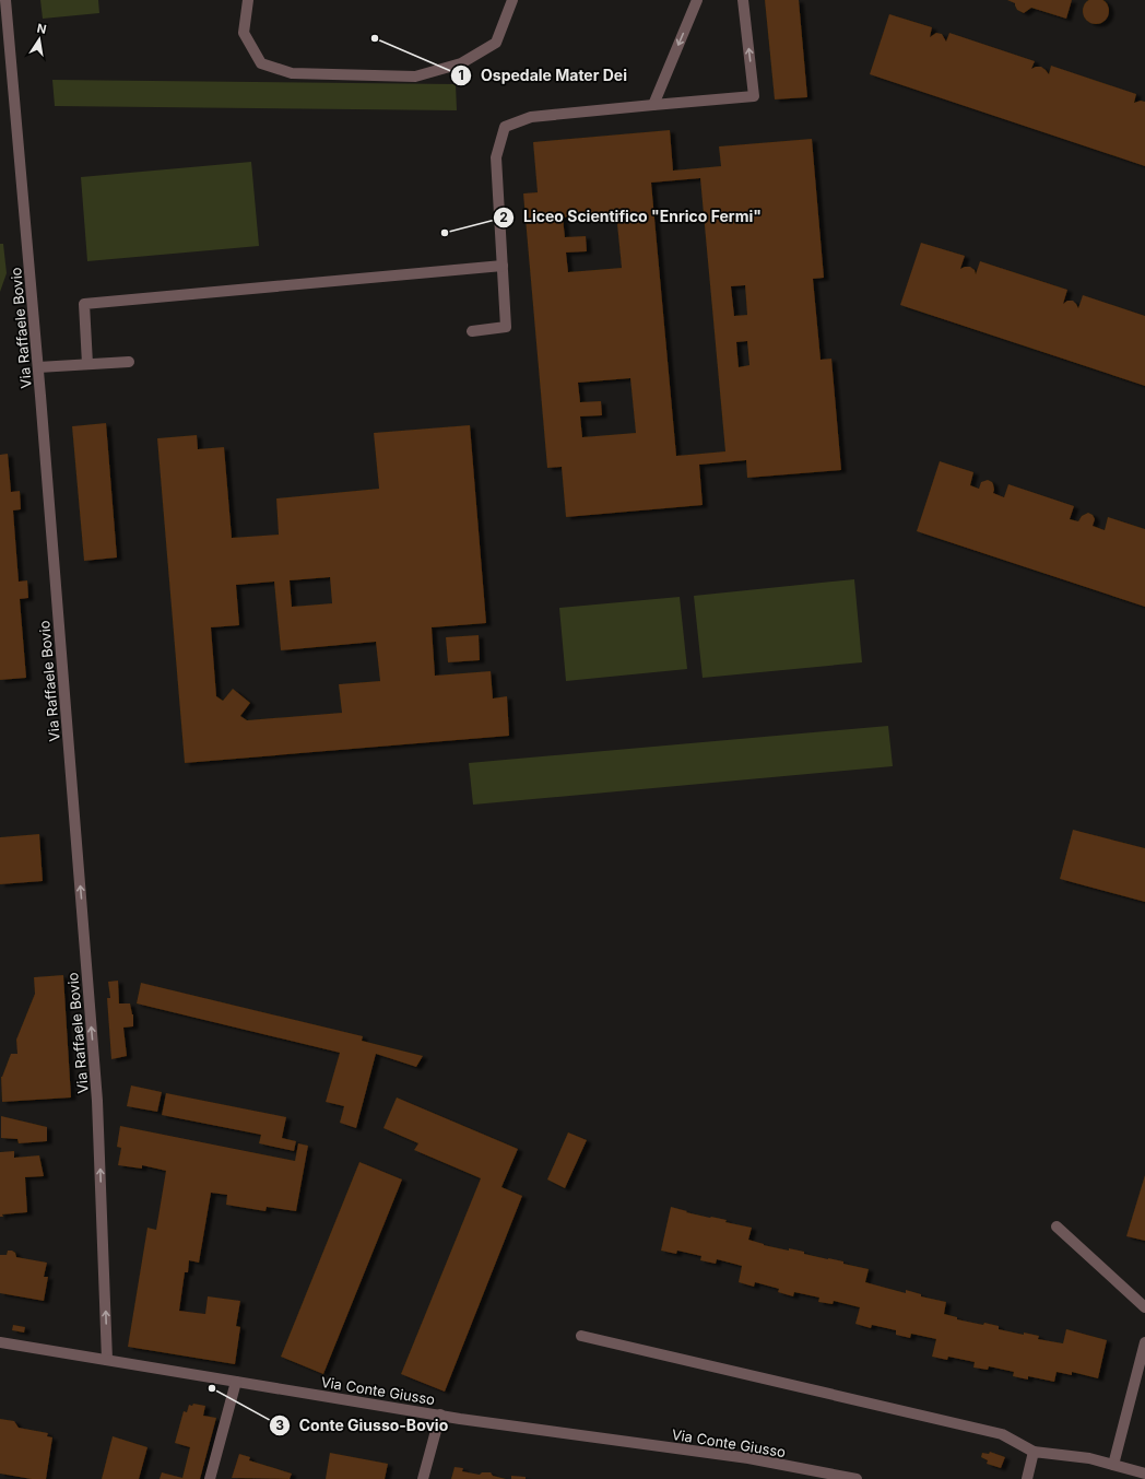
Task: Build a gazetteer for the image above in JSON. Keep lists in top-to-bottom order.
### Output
{
  "streets": {
    "street": ["Via Raffaele Bovio", "Via Conte Giusso"]
  },
  "crossings": [
    ["Via Raffaele Bovio", "Via Conte Giusso"]
  ],
  "one_way": ["Via Raffaele Bovio"],
  "places": ["Ospedale Mater Dei", "Liceo Scientifico \"Enrico Fermi\"", "Conte Giusso-Bovio"],
  "north": "top"
}
